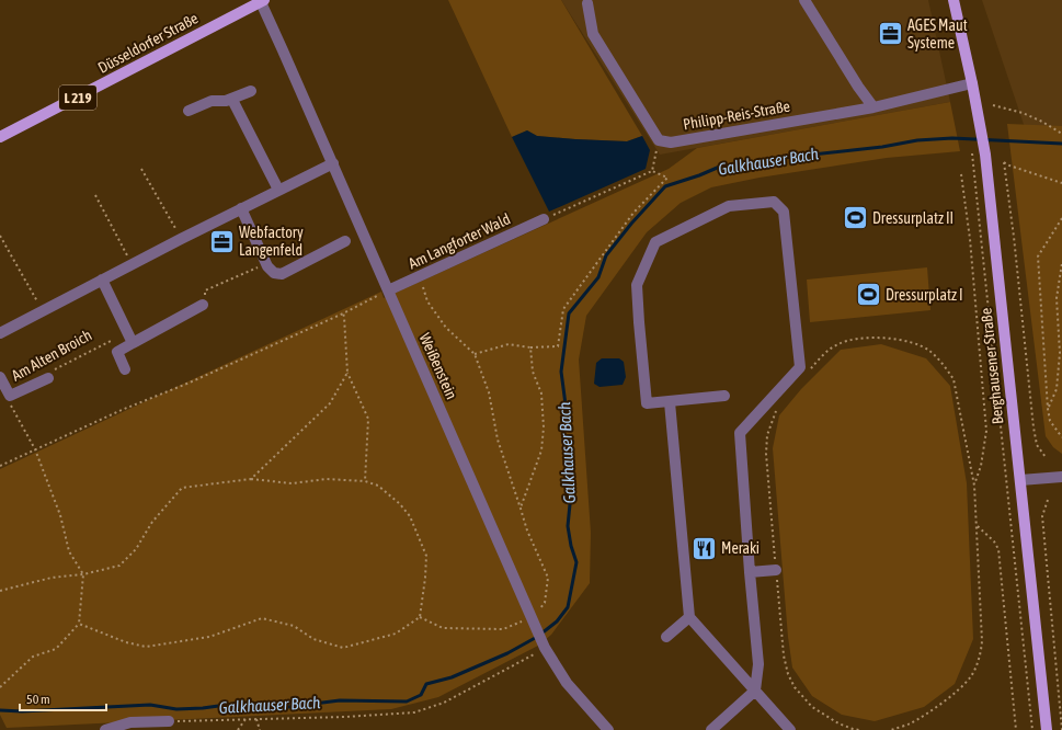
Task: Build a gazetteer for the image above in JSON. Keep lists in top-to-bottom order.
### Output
{
  "streets": {
    "main road": ["Düsseldorfer Straße", "L 219", "Berghausener Straße"],
    "street": [
      "Philipp-Reis-Straße",
      "Am Langforter Wald",
      "Am Alten Broich",
      "Weißenstein"
    ]
  },
  "crossings": [
    ["Düsseldorfer Straße", "Weißenstein"],
    ["Philipp-Reis-Straße", "Berghausener Straße"],
    ["Am Langforter Wald", "Weißenstein"]
  ],
  "water": ["Galkhauser Bach"],
  "places": {
    "office": ["AGES Maut Systeme", "Webfactory Langenfeld"],
    "sports": ["Dressurplatz II", "Dressurplatz I"],
    "restaurant": ["Meraki"]
  },
  "scale_bar": "50 m"
}
